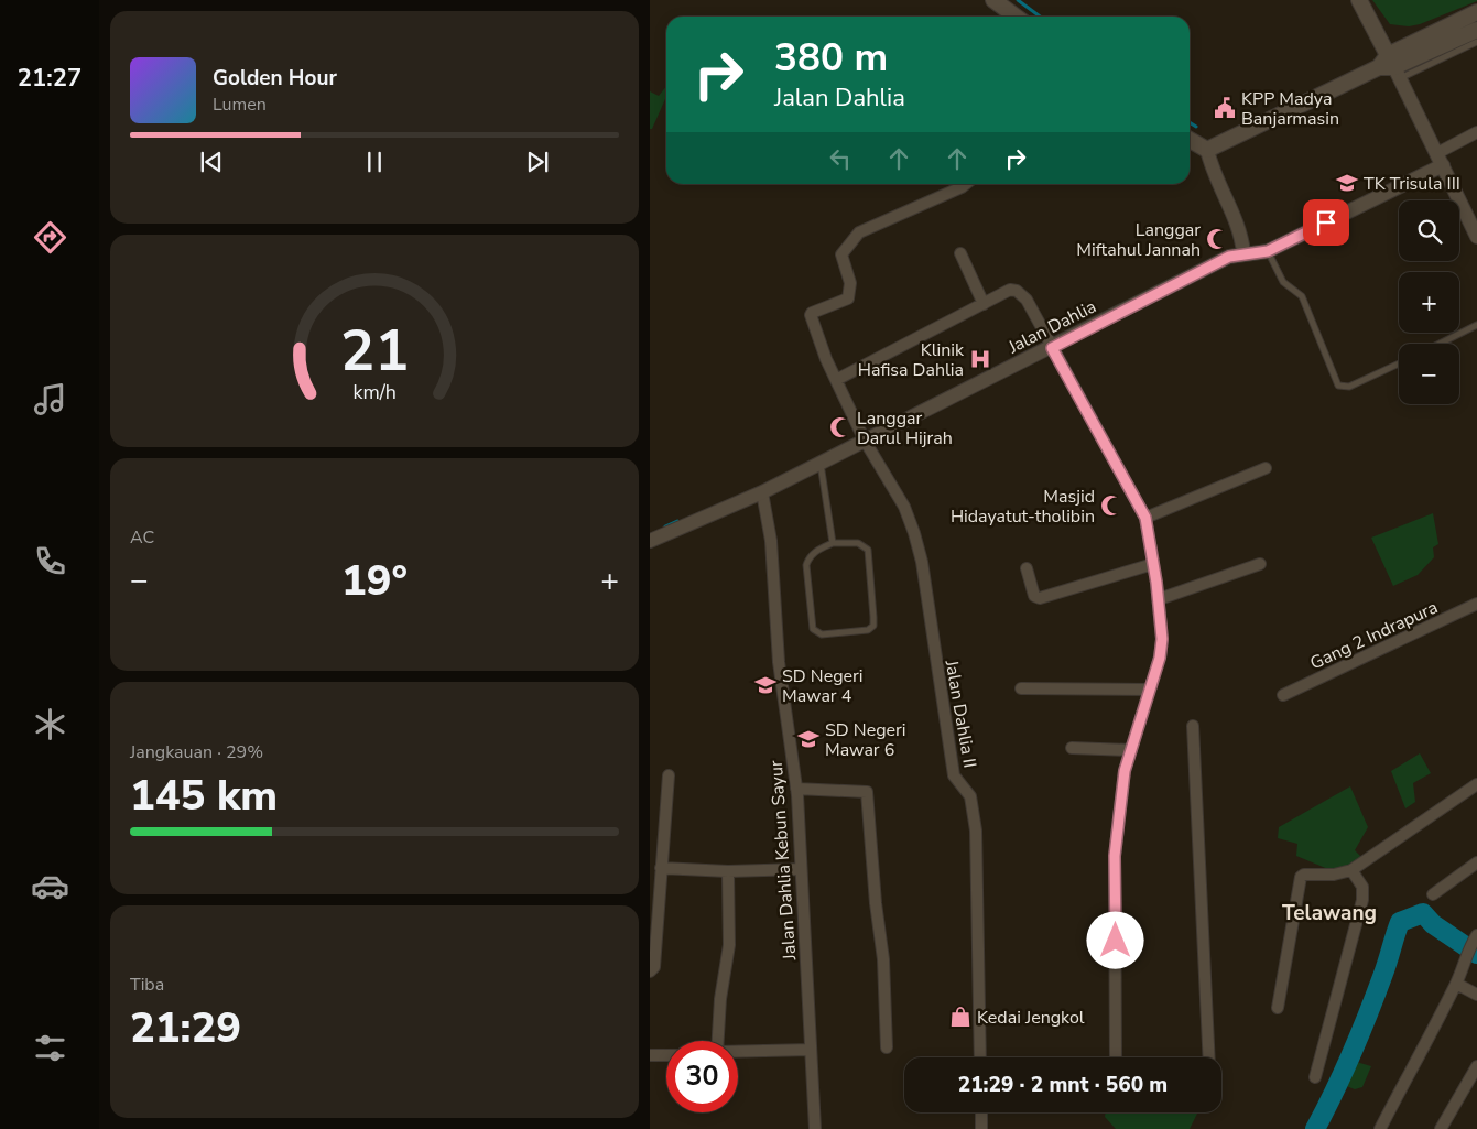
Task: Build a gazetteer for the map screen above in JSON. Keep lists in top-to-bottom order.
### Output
{
  "streets": {
    "street": [
      "Jalan Dahlia",
      "Gang 2 Indrapura",
      "Jalan Dahlia II",
      "Jalan Dahlia Kebun Sayur"
    ]
  },
  "crossings": [
    ["Jalan Dahlia", "Jalan Dahlia II"],
    ["Jalan Dahlia", "Jalan Dahlia Kebun Sayur"]
  ],
  "districts": ["Telawang"],
  "places": {
    "public building": ["KPP Madya Banjarmasin"],
    "school or university": ["TK Trisula III", "SD Negeri Mawar 4", "SD Negeri Mawar 6"],
    "mosque": ["Langgar Miftahul Jannah", "Langgar Darul Hijrah", "Masjid Hidayatut-tholibin"],
    "hospital": ["Klinik Hafisa Dahlia"],
    "shop": ["Kedai Jengkol"]
  },
  "page": {
    "tabs": "21:27",
    "turn": ["380 m", "Jalan Dahlia"],
    "song": ["Golden Hour", "Lumen"],
    "map_buttons": ["+", "−"],
    "tile": [
      "AC",
      ["Jangkauan · 29%", "145 km"],
      ["Tiba", "21:29"]
    ],
    "heat": ["−", "19°", "+"],
    "limit": "30",
    "trip": "21:29 · 2 mnt · 560 m",
    "gauge": ["21", "km/h"]
  }
}
